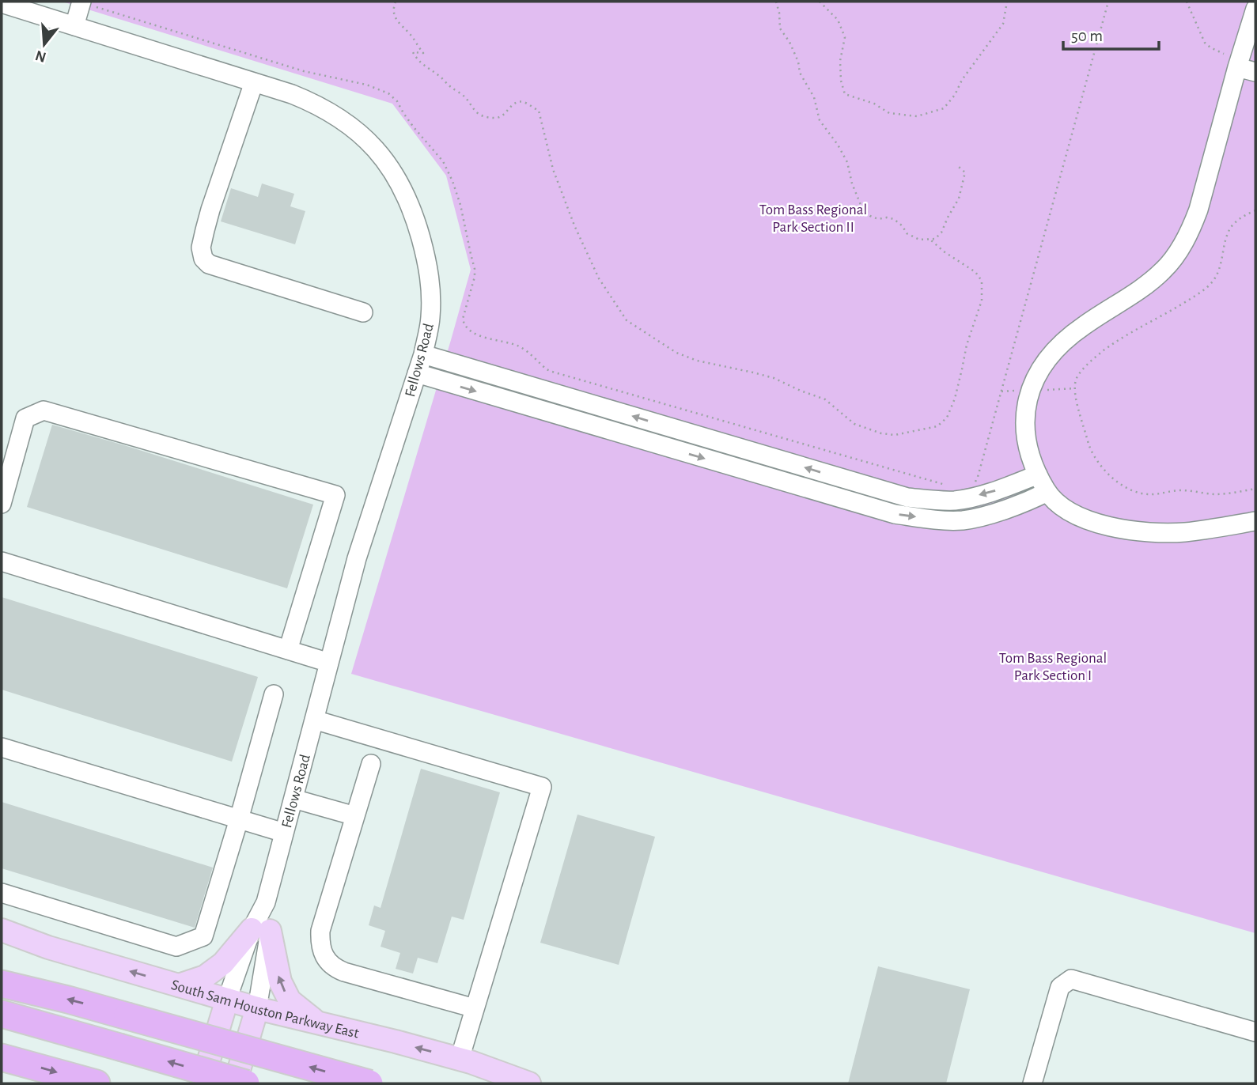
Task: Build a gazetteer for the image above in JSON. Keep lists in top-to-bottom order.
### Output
{
  "streets": {
    "main road": ["South Sam Houston Parkway East"],
    "street": ["Fellows Road"]
  },
  "crossings": [
    ["Fellows Road", "South Sam Houston Parkway East"]
  ],
  "one_way": ["South Sam Houston Parkway East"],
  "parks": ["Tom Bass Regional Park Section II", "Tom Bass Regional Park Section I"],
  "scale_bar": "50 m",
  "north": "bottom"
}
